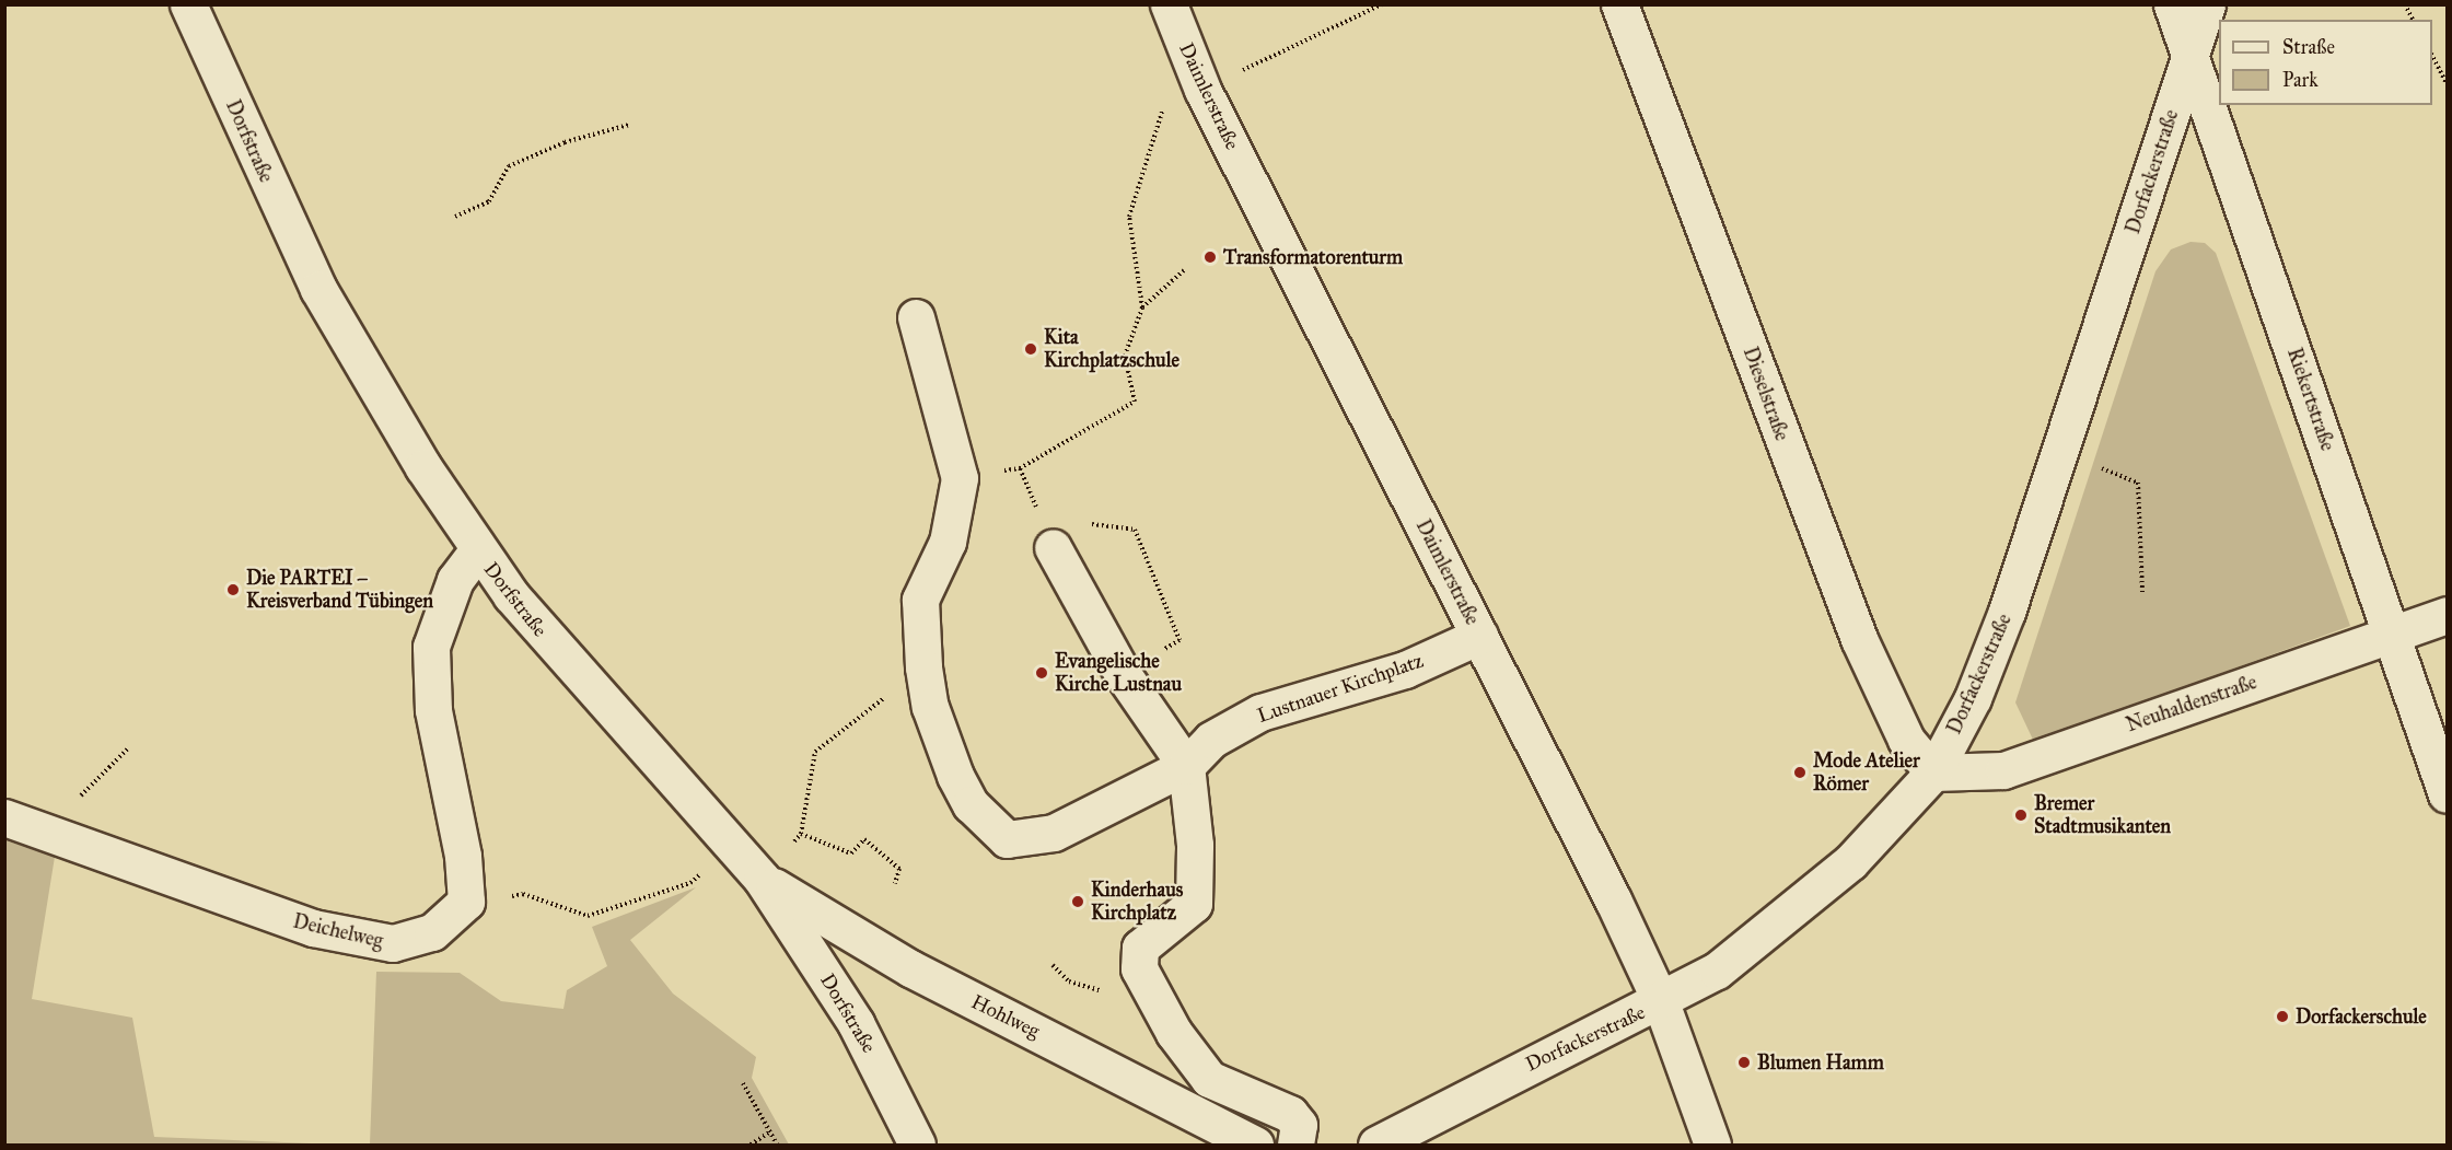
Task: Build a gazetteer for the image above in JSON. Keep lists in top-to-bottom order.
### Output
{
  "streets": {
    "street": [
      "Daimlerstraße",
      "Dorfstraße",
      "Dorfackerstraße",
      "Dieselstraße",
      "Riekertstraße",
      "Lustnauer Kirchplatz",
      "Neuhaldenstraße",
      "Deichelweg",
      "Hohlweg"
    ]
  },
  "crossings": [
    ["Daimlerstraße", "Dorfackerstraße"],
    ["Daimlerstraße", "Lustnauer Kirchplatz"],
    ["Dorfstraße", "Hohlweg"],
    ["Dorfackerstraße", "Dieselstraße"],
    ["Dorfackerstraße", "Riekertstraße"],
    ["Dorfackerstraße", "Neuhaldenstraße"],
    ["Dieselstraße", "Neuhaldenstraße"],
    ["Riekertstraße", "Neuhaldenstraße"]
  ],
  "places": [
    "Transformatorenturm",
    "Kita Kirchplatzschule",
    "Die PARTEI – Kreisverband Tübingen",
    "Evangelische Kirche Lustnau",
    "Mode Atelier Römer",
    "Bremer Stadtmusikanten",
    "Kinderhaus Kirchplatz",
    "Dorfackerschule",
    "Blumen Hamm"
  ],
  "legend": ["Straße", "Park"]
}
